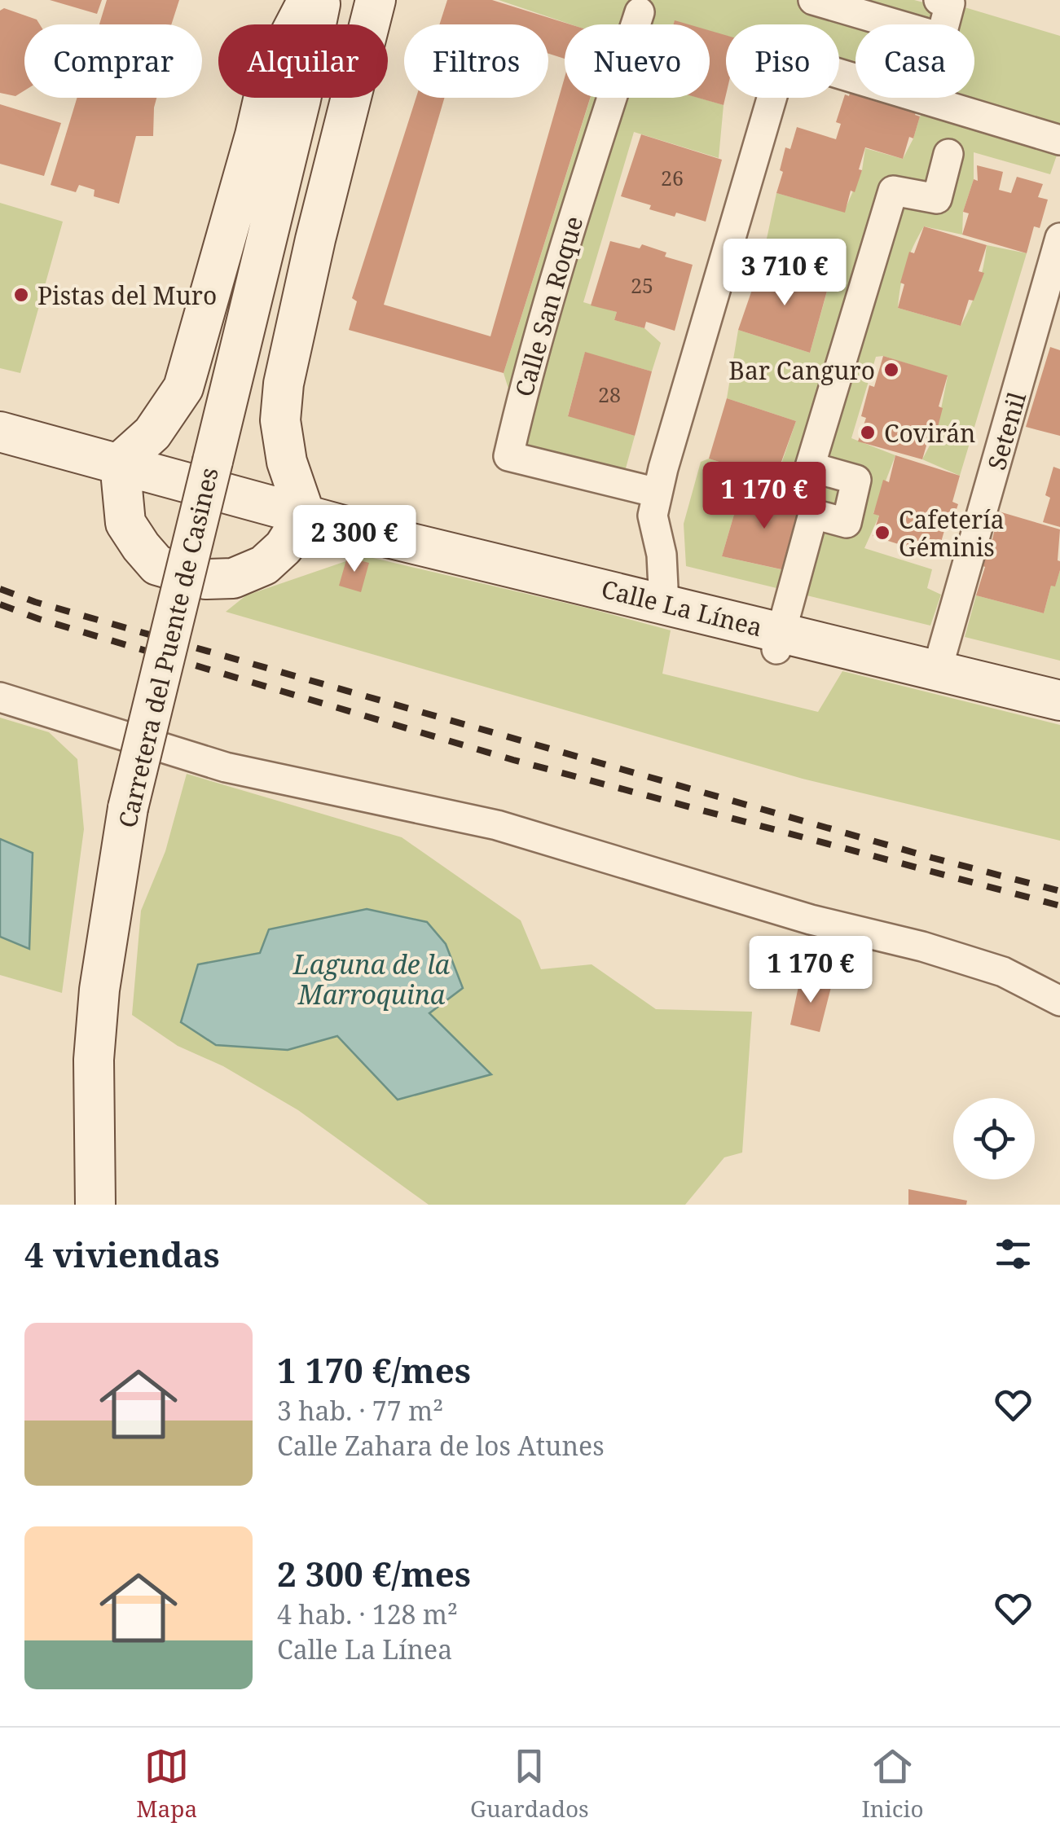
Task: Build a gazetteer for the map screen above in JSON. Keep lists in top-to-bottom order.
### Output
{
  "streets": {
    "street": [
      "Calle San Roque",
      "Setenil",
      "Calle La Línea",
      "Carretera del Puente de Casines"
    ]
  },
  "crossings": [
    ["Setenil", "Calle La Línea"]
  ],
  "water": ["Laguna de la Marroquina"],
  "places": [
    "Pistas del Muro",
    "Bar Canguro",
    "Covirán",
    "Cafetería Géminis"
  ],
  "house_numbers": ["26", "25", "28"],
  "page": {
    "chip": [
      "Comprar",
      "Alquilar",
      "Filtros",
      "Nuevo",
      "Piso",
      "Casa"
    ],
    "price": [
      "3 710 €",
      "1 170 €",
      "2 300 €",
      "1 170 €"
    ],
    "heading": "4 viviendas",
    "list": [
      {
        "name": "1 170 €/mes",
        "note": "3 hab. · 77 m² · Calle Zahara de los Atunes"
      },
      {
        "name": "2 300 €/mes",
        "note": "4 hab. · 128 m² · Calle La Línea"
      }
    ],
    "tabs": ["Mapa", "Guardados", "Inicio"]
  }
}
